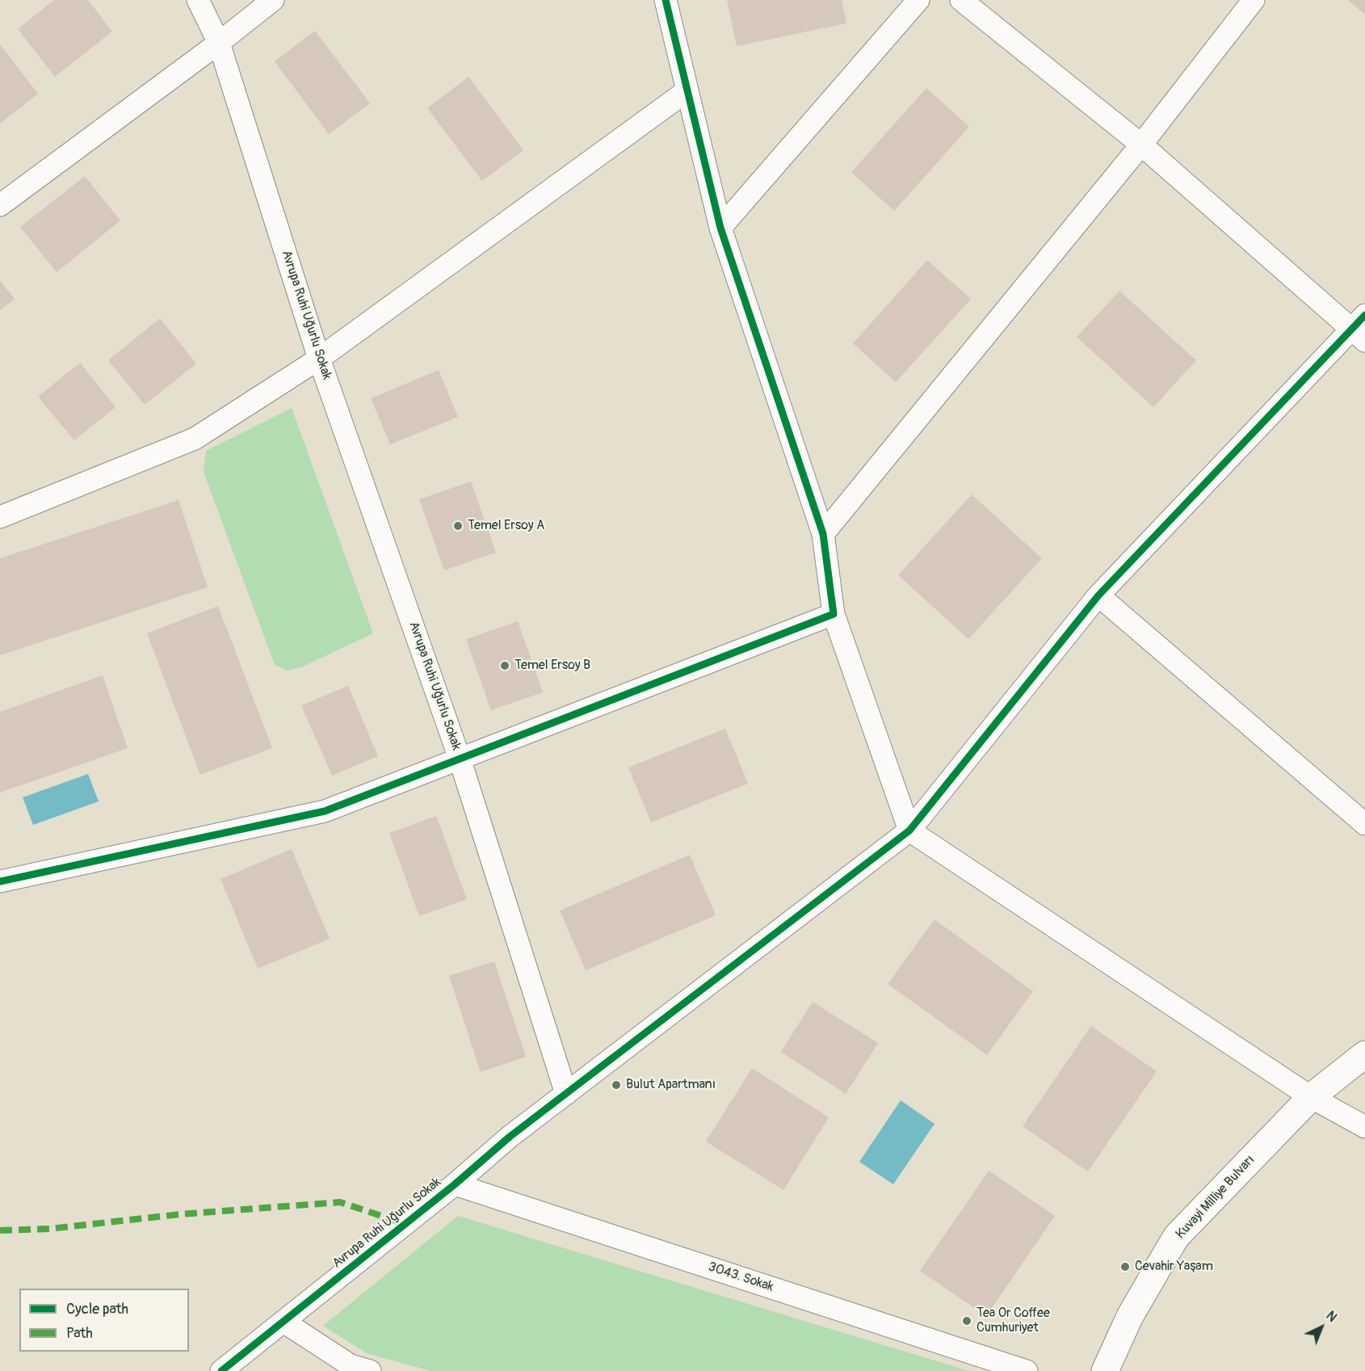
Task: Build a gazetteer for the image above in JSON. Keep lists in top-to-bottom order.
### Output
{
  "streets": {
    "street": ["Avrupa Ruhi Uğurlu Sokak", "Kuvayi Milliye Bulvarı", "3043. Sokak"]
  },
  "crossings": [
    ["Avrupa Ruhi Uğurlu Sokak", "3043. Sokak"]
  ],
  "places": [
    "Temel Ersoy A",
    "Temel Ersoy B",
    "Bulut Apartmanı",
    "Cevahir Yaşam",
    "Tea Or Coffee Cumhuriyet"
  ],
  "legend": ["Cycle path", "Path"],
  "north": "top right"
}
